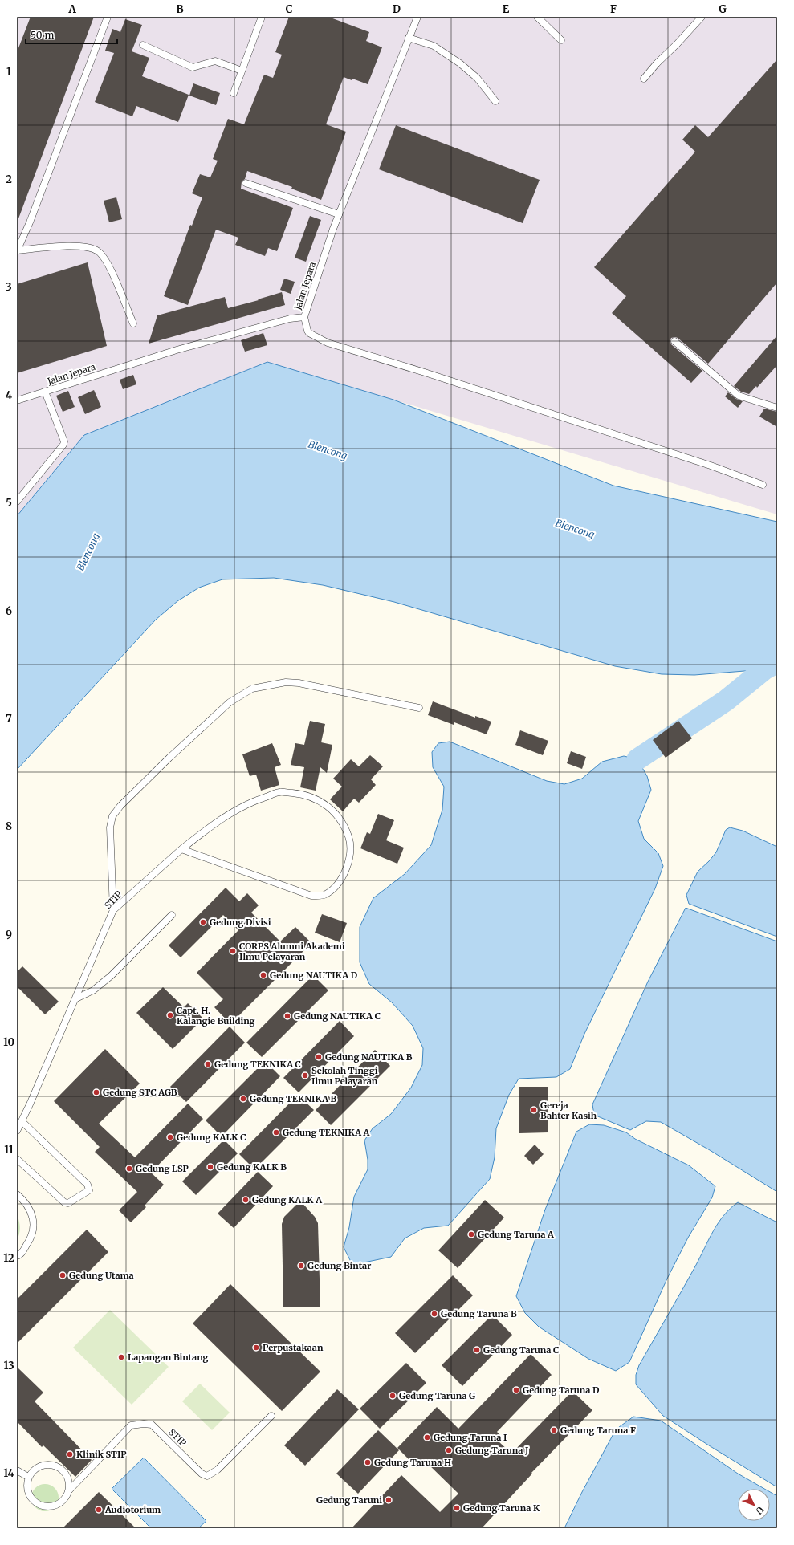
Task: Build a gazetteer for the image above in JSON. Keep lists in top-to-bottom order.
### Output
{
  "streets": {
    "lane": ["Jalan Jepara", "STIP"]
  },
  "water": ["Blencong"],
  "places": [
    "Gedung Divisi",
    "CORPS Alumni Akademi Ilmu Pelayaran",
    "Gedung NAUTIKA D",
    "Capt. H. Kalangie Building",
    "Gedung NAUTIKA C",
    "Gedung NAUTIKA B",
    "Gedung TEKNIKA C",
    "Sekolah Tinggi Ilmu Pelayaran",
    "Gedung STC AGB",
    "Gedung TEKNIKA B",
    "Gereja Bahter Kasih",
    "Gedung TEKNIKA A",
    "Gedung KALK C",
    "Gedung KALK B",
    "Gedung LSP",
    "Gedung KALK A",
    "Gedung Taruna A",
    "Gedung Bintar",
    "Gedung Utama",
    "Gedung Taruna B",
    "Perpustakaan",
    "Gedung Taruna C",
    "Lapangan Bintang",
    "Gedung Taruna D",
    "Gedung Taruna G",
    "Gedung Taruna F",
    "Gedung Taruna I",
    "Gedung Taruna J",
    "Klinik STIP",
    "Gedung Taruna H",
    "Gedung Taruni",
    "Gedung Taruna K",
    "Audiotorium"
  ],
  "scale_bar": "50 m",
  "north": "bottom right",
  "grid": {
    "columns": [
      "A",
      "B",
      "C",
      "D",
      "E",
      "F",
      "G"
    ],
    "rows": [
      "1",
      "2",
      "3",
      "4",
      "5",
      "6",
      "7",
      "8",
      "9",
      "10",
      "11",
      "12",
      "13",
      "14"
    ]
  }
}
